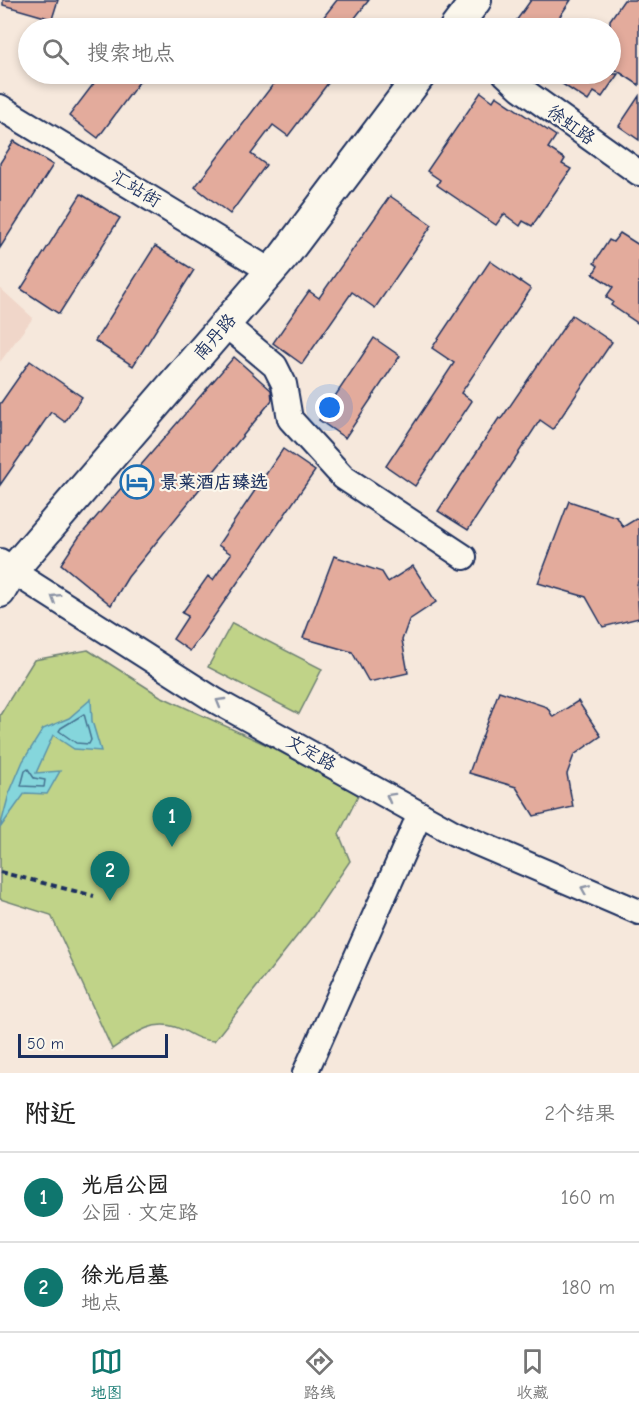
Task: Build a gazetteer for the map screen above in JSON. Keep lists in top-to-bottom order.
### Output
{
  "streets": {
    "main road": ["南丹路"],
    "street": ["徐虹路", "汇站街", "文定路"]
  },
  "crossings": [
    ["汇站街", "南丹路"],
    ["南丹路", "文定路"]
  ],
  "one_way": ["文定路"],
  "places": {
    "hotel": ["景莱酒店臻选"]
  },
  "scale_bar": "50 m",
  "page": {
    "search": "搜索地点",
    "pins": ["1", "2"],
    "scale": "50 m",
    "heading": ["附近", "2个结果"],
    "list": [
      {
        "mark": "1",
        "name": "光启公园",
        "note": "公园 · 文定路",
        "value": "160 m"
      },
      {
        "mark": "2",
        "name": "徐光启墓",
        "note": "地点",
        "value": "180 m"
      }
    ],
    "nav": ["地图", "路线", "收藏"]
  }
}
